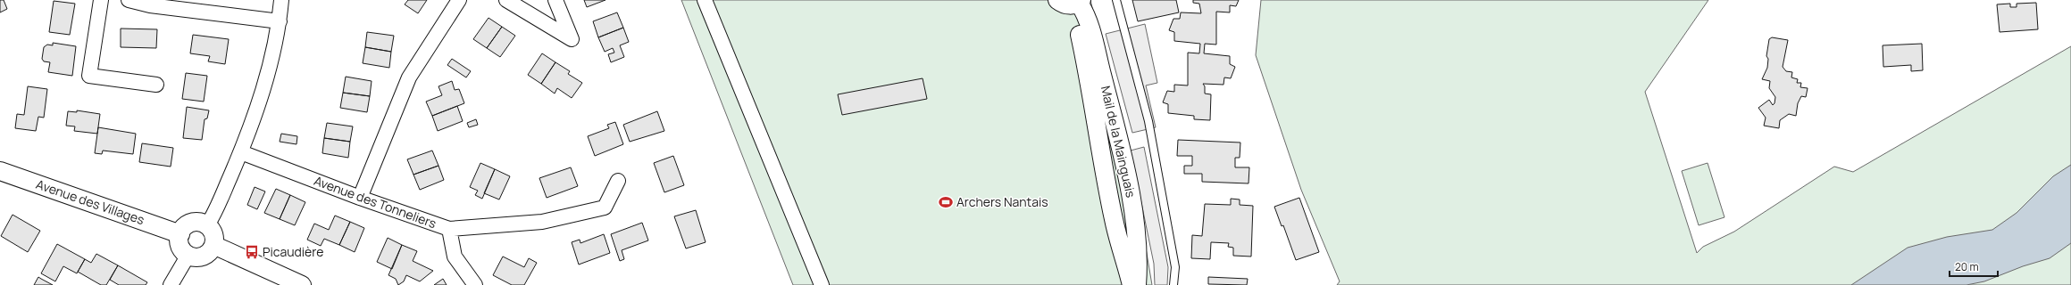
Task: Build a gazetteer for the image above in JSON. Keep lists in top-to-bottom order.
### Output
{
  "streets": {
    "street": ["Mail de la Mainguais", "Avenue des Villages", "Avenue des Tonneliers"]
  },
  "places": {
    "sports": ["Archers Nantais"],
    "bus stop": ["Picaudière"]
  },
  "scale_bar": "20 m"
}
